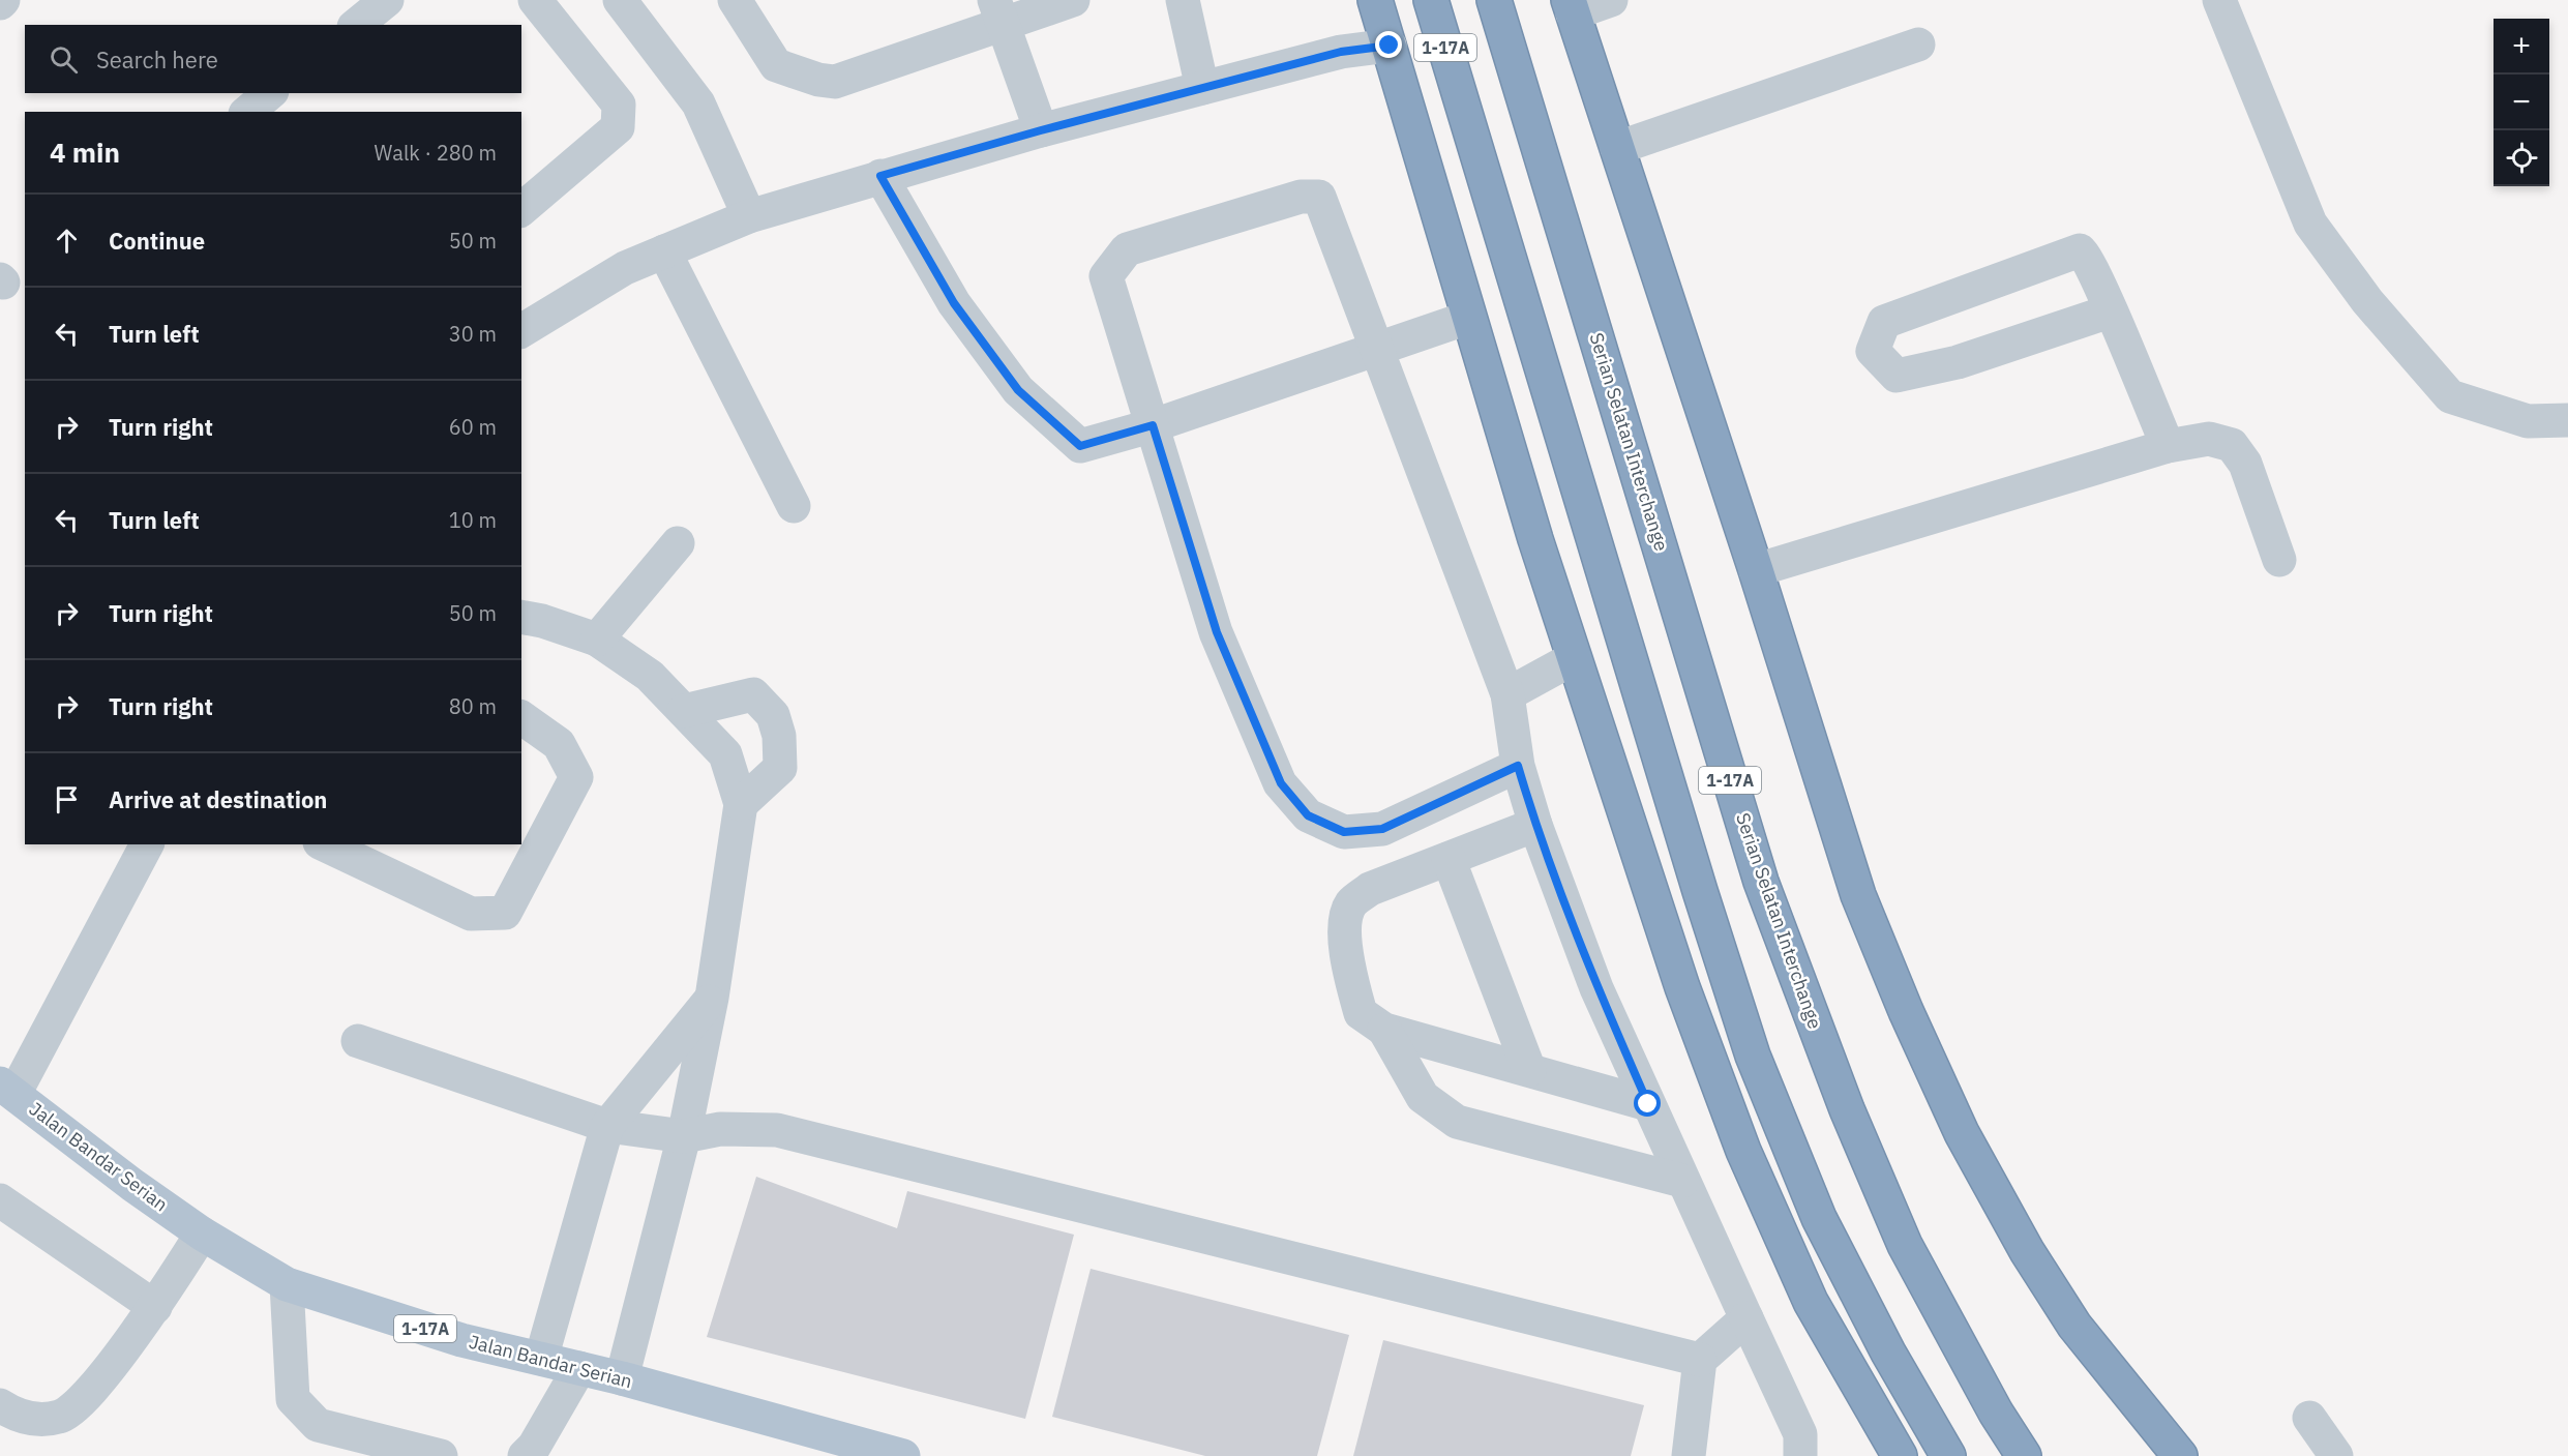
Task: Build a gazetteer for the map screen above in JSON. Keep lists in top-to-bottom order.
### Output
{
  "streets": {
    "highway": ["1-17A", "Serian Selatan Interchange"],
    "main road": ["Jalan Bandar Serian"]
  },
  "page": {
    "map_buttons": ["+", "−"],
    "search": "Search here",
    "heading": ["4 min", "Walk · 280 m"],
    "list": [
      ["Continue", "50 m"],
      ["Turn left", "30 m"],
      ["Turn right", "60 m"],
      ["Turn left", "10 m"],
      ["Turn right", "50 m"],
      ["Turn right", "80 m"],
      "Arrive at destination"
    ]
  }
}
